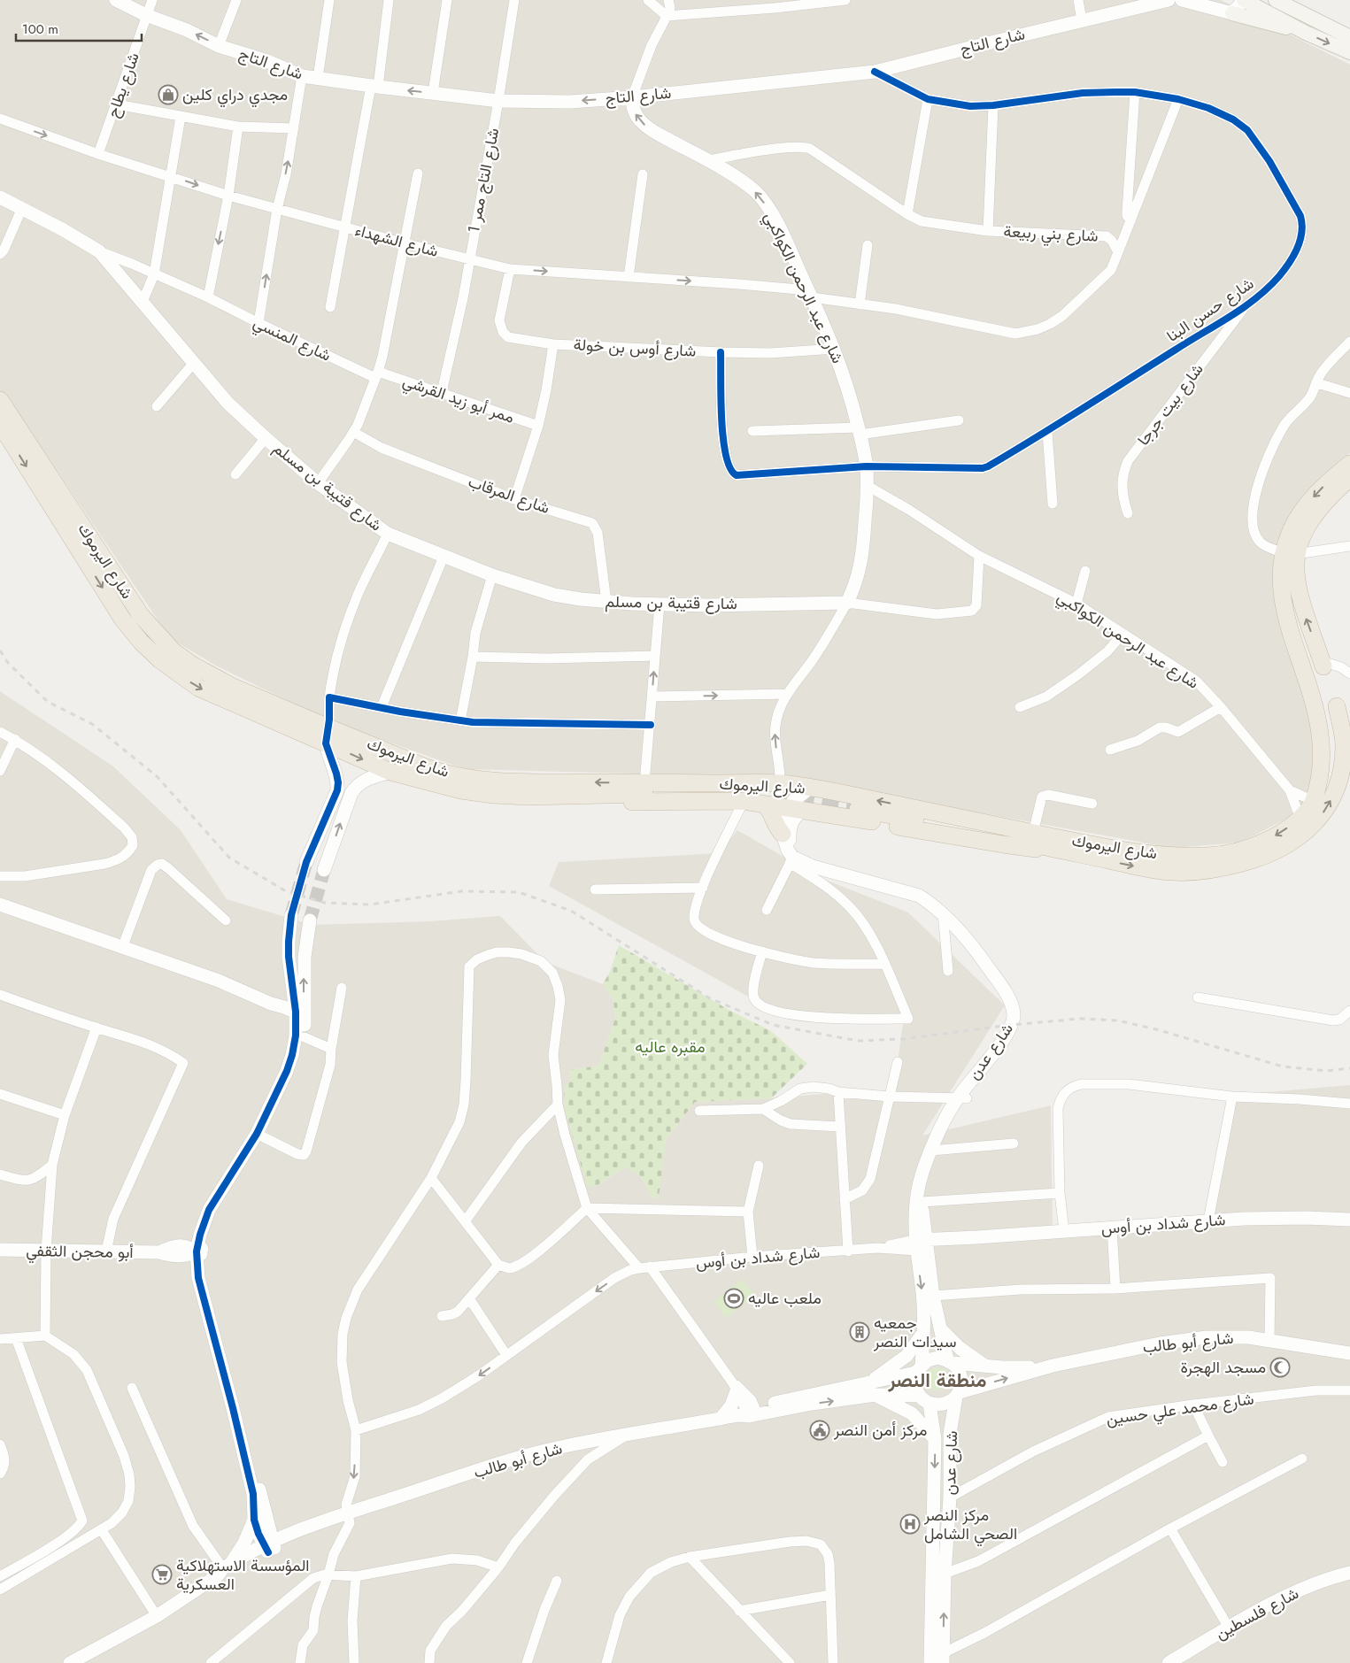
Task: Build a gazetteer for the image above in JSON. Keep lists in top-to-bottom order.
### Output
{
  "streets": {
    "highway": ["شارع اليرموك"],
    "street": [
      "شارع التاج",
      "شارع يطاح",
      "شارع التاج ممر 1",
      "شارع بني ربيعة",
      "شارع الشهداء",
      "شارع عبد الرحمن الكواكبي",
      "شارع حسن البنا",
      "شارع المنسي",
      "شارع أوس بن خولة",
      "ممر أبو زيد القرشي",
      "شارع بيت جرجا",
      "شارع قتيبة بن مسلم",
      "شارع المرقاب",
      "شارع عدن",
      "شارع شداد بن أوس",
      "أبو محجن الثقفي",
      "شارع أبو طالب",
      "شارع محمد علي حسين",
      "شارع فلسطين"
    ]
  },
  "crossings": [
    ["شارع التاج", "شارع يطاح"],
    ["شارع التاج", "شارع التاج ممر 1"],
    ["شارع التاج", "شارع عبد الرحمن الكواكبي"],
    ["شارع التاج", "شارع حسن البنا"],
    ["شارع يطاح", "شارع الشهداء"],
    ["شارع التاج ممر 1", "شارع الشهداء"],
    ["شارع التاج ممر 1", "ممر أبو زيد القرشي"],
    ["شارع بني ربيعة", "شارع الشهداء"],
    ["شارع بني ربيعة", "شارع عبد الرحمن الكواكبي"],
    ["شارع الشهداء", "شارع عبد الرحمن الكواكبي"],
    ["شارع الشهداء", "شارع أوس بن خولة"],
    ["شارع عبد الرحمن الكواكبي", "شارع حسن البنا"],
    ["شارع عبد الرحمن الكواكبي", "شارع أوس بن خولة"],
    ["شارع عبد الرحمن الكواكبي", "شارع قتيبة بن مسلم"],
    ["شارع عبد الرحمن الكواكبي", "شارع اليرموك"],
    ["شارع حسن البنا", "شارع بيت جرجا"],
    ["شارع المنسي", "ممر أبو زيد القرشي"],
    ["شارع المنسي", "شارع قتيبة بن مسلم"],
    ["شارع قتيبة بن مسلم", "شارع المرقاب"],
    ["شارع عدن", "شارع شداد بن أوس"],
    ["شارع عدن", "شارع أبو طالب"],
    ["شارع عدن", "شارع محمد علي حسين"]
  ],
  "one_way": ["شارع الشهداء"],
  "districts": ["منطقة النصر"],
  "parks": ["مقبره عاليه"],
  "places": {
    "shop": ["مجدي دراي كلين"],
    "sports": ["ملعب عاليه"],
    "building": ["جمعيه سيدات النصر"],
    "mosque": ["مسجد الهجرة"],
    "public building": ["مركز أمن النصر"],
    "hospital": ["مركز النصر الصحي الشامل"],
    "supermarket": ["المؤسسة الاستهلاكية العسكرية"]
  },
  "scale_bar": "100 m"
}
